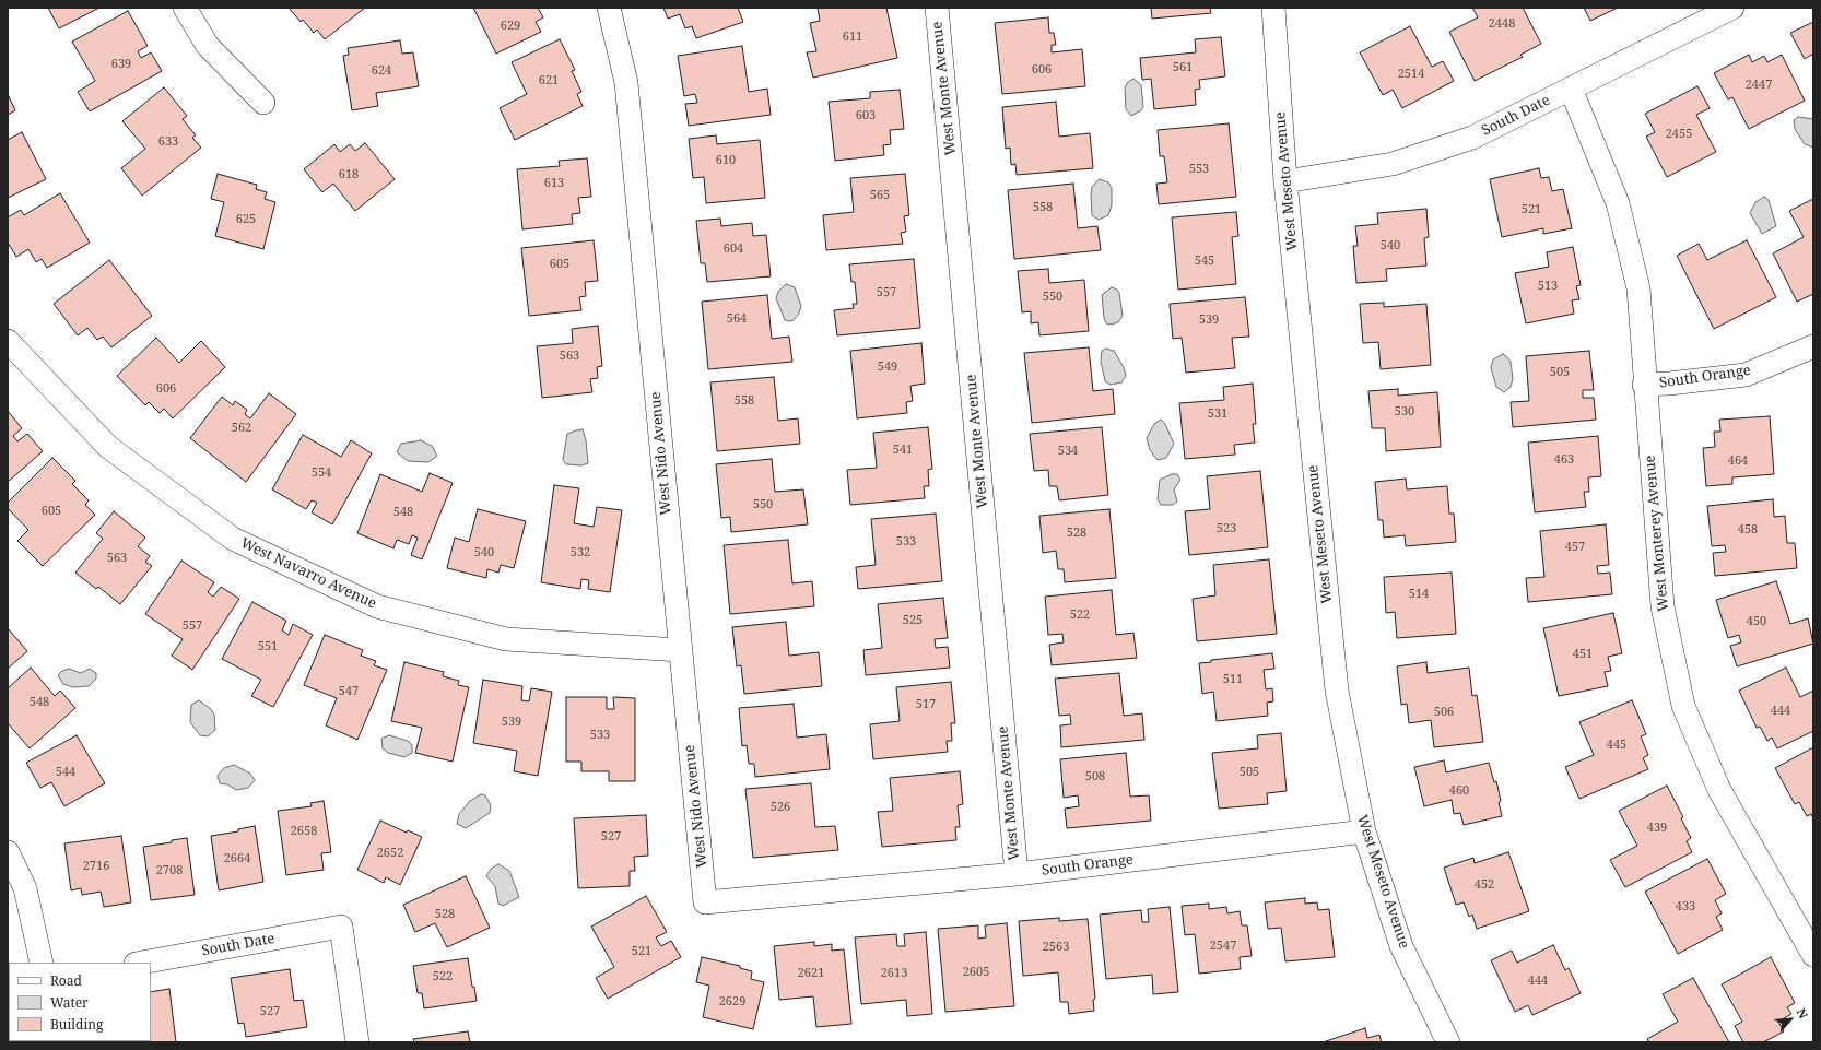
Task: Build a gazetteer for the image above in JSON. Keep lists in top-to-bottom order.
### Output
{
  "streets": {
    "street": [
      "West Monte Avenue",
      "South Date",
      "West Meseto Avenue",
      "South Orange",
      "West Nido Avenue",
      "West Monterey Avenue",
      "West Navarro Avenue"
    ]
  },
  "crossings": [
    ["West Monte Avenue", "South Orange"],
    ["South Date", "West Meseto Avenue"],
    ["South Date", "West Monterey Avenue"],
    ["West Meseto Avenue", "South Orange"],
    ["South Orange", "West Nido Avenue"],
    ["South Orange", "West Monterey Avenue"],
    ["West Nido Avenue", "West Navarro Avenue"]
  ],
  "house_numbers": [
    "2448",
    "629",
    "611",
    "639",
    "561",
    "606",
    "624",
    "2514",
    "621",
    "2447",
    "603",
    "2455",
    "633",
    "610",
    "553",
    "618",
    "613",
    "565",
    "558",
    "521",
    "625",
    "540",
    "604",
    "545",
    "605",
    "513",
    "557",
    "550",
    "564",
    "539",
    "563",
    "549",
    "505",
    "606",
    "558",
    "530",
    "531",
    "562",
    "541",
    "534",
    "463",
    "464",
    "554",
    "550",
    "605",
    "548",
    "523",
    "458",
    "528",
    "533",
    "457",
    "540",
    "532",
    "563",
    "514",
    "522",
    "525",
    "450",
    "557",
    "551",
    "451",
    "511",
    "547",
    "548",
    "517",
    "444",
    "506",
    "539",
    "533",
    "445",
    "544",
    "505",
    "508",
    "460",
    "526",
    "439",
    "2658",
    "527",
    "2652",
    "2664",
    "2716",
    "2708",
    "452",
    "433",
    "528",
    "2547",
    "2563",
    "521",
    "2605",
    "2621",
    "2613",
    "522",
    "444",
    "2629",
    "527"
  ],
  "legend": ["Road", "Water", "Building"],
  "north": "top right"
}
